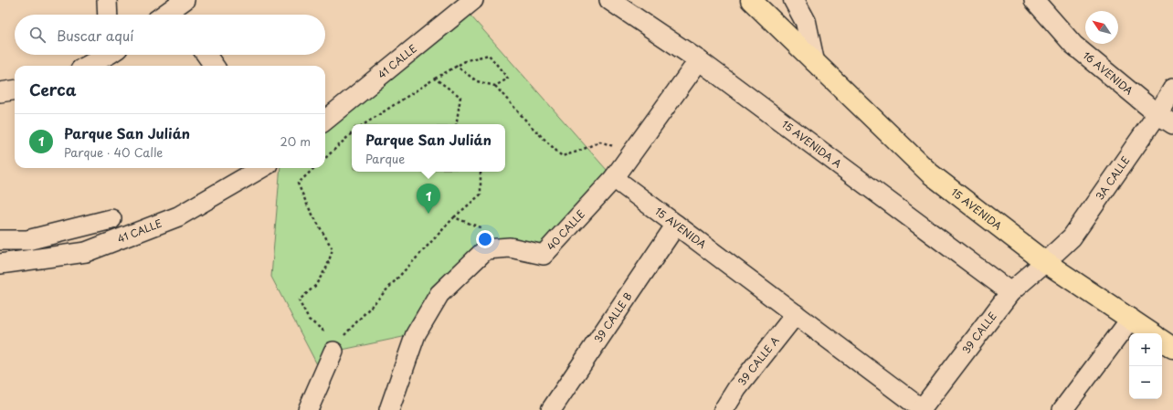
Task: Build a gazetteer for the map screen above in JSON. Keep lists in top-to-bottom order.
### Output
{
  "streets": {
    "main road": ["15 AVENIDA"],
    "street": [
      "41 CALLE",
      "16 AVENIDA",
      "15 AVENIDA A",
      "3A CALLE",
      "40 CALLE",
      "39 CALLE B",
      "39 CALLE",
      "39 CALLE A"
    ]
  },
  "crossings": [
    ["16 AVENIDA", "3A CALLE"],
    ["15 AVENIDA A", "40 CALLE"],
    ["15 AVENIDA A", "39 CALLE"],
    ["3A CALLE", "15 AVENIDA"],
    ["3A CALLE", "39 CALLE"],
    ["15 AVENIDA", "40 CALLE"],
    ["15 AVENIDA", "39 CALLE B"],
    ["15 AVENIDA", "39 CALLE"],
    ["15 AVENIDA", "39 CALLE A"]
  ],
  "north": "top left",
  "page": {
    "search": "Buscar aquí",
    "heading": "Cerca",
    "list": [
      {
        "mark": "1",
        "name": "Parque San Julián",
        "note": "Parque · 40 Calle",
        "value": "20 m"
      }
    ],
    "popup": ["Parque San Julián", "Parque"],
    "pins": "1",
    "map_buttons": ["+", "−"]
  }
}
